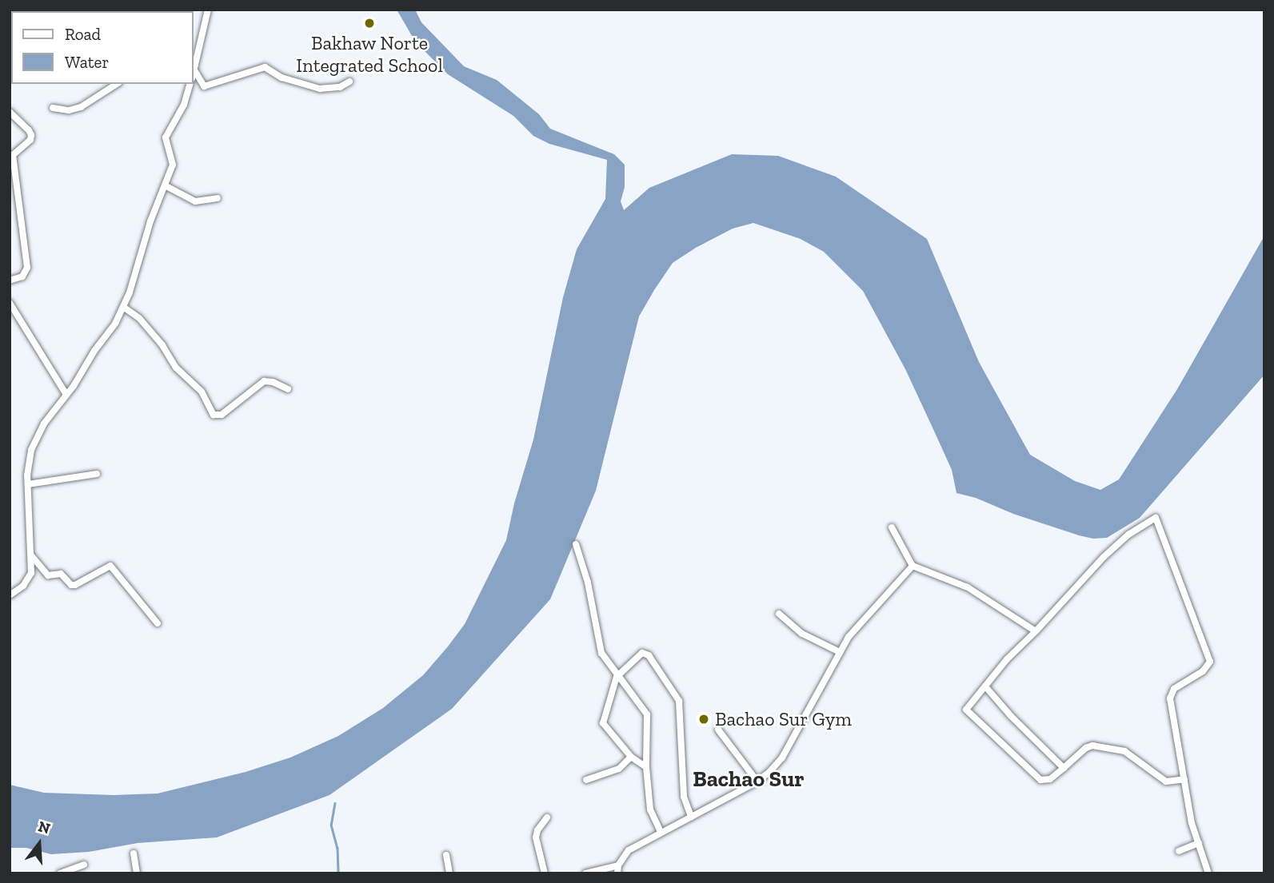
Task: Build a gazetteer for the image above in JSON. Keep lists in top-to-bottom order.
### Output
{
  "districts": ["Bachao Sur"],
  "places": ["Bakhaw Norte Integrated School", "Bachao Sur Gym"],
  "legend": ["Road", "Water"],
  "north": "top"
}
